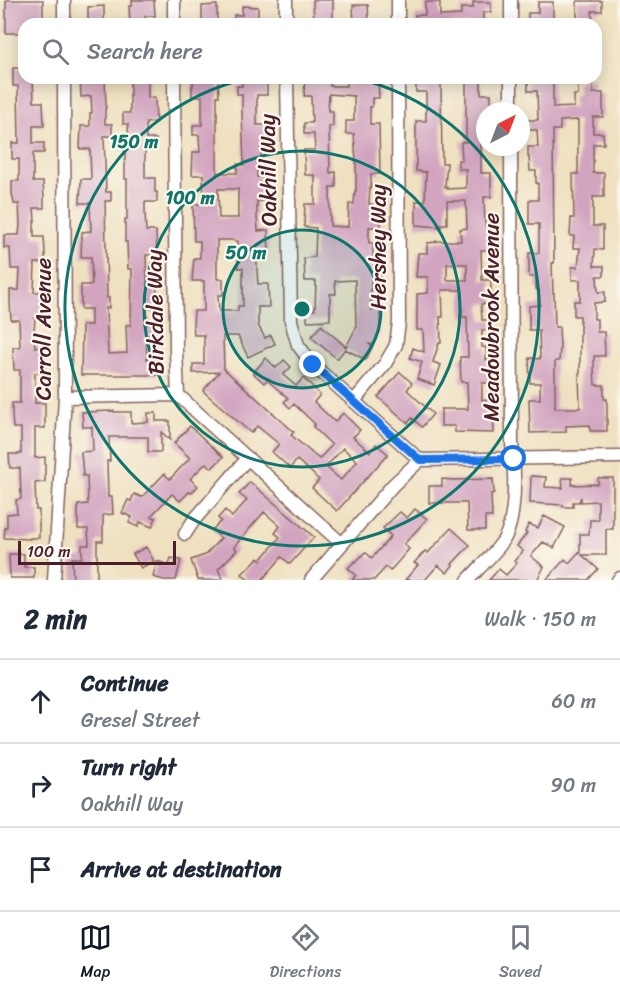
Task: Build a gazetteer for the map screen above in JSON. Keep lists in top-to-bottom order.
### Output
{
  "streets": {
    "street": [
      "Oakhill Way",
      "Hershey Way",
      "Birkdale Way",
      "Meadowbrook Avenue",
      "Carroll Avenue"
    ]
  },
  "crossings": [
    ["Oakhill Way", "Hershey Way"]
  ],
  "scale_bar": "100 m",
  "north": "top right",
  "page": {
    "search": "Search here",
    "scale": "100 m",
    "heading": ["2 min", "Walk · 150 m"],
    "list": [
      ["Continue", "Gresel Street", "60 m"],
      ["Turn right", "Oakhill Way", "90 m"],
      "Arrive at destination"
    ],
    "nav": ["Map", "Directions", "Saved"]
  },
  "rings": ["150 m", "100 m", "50 m"]
}
